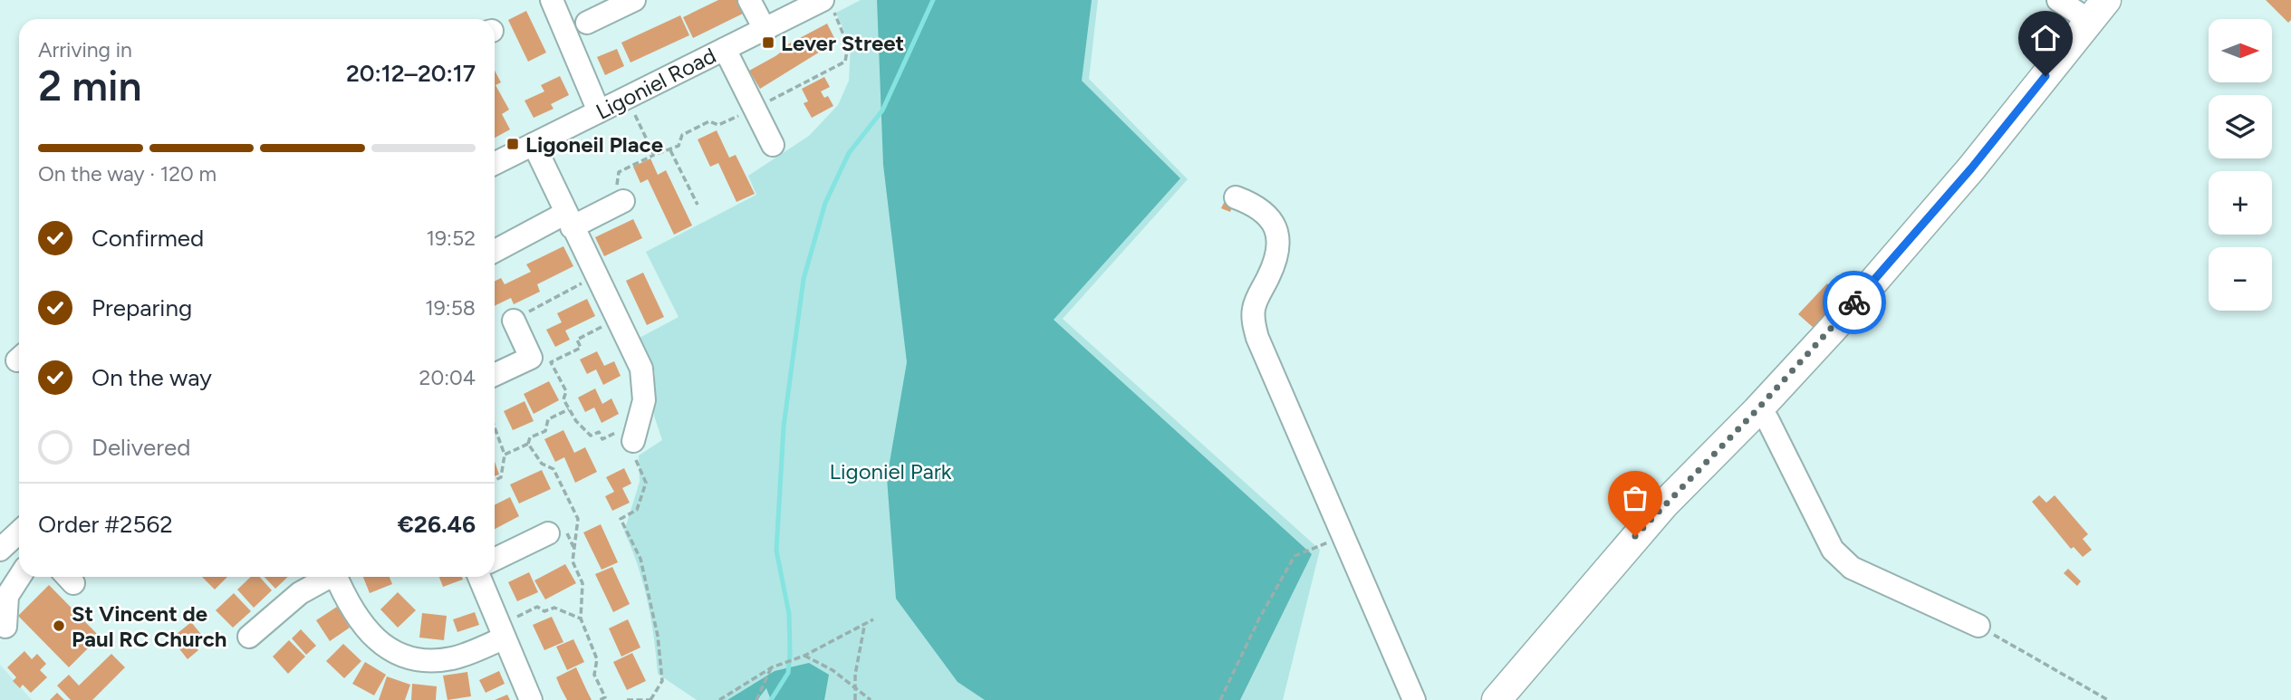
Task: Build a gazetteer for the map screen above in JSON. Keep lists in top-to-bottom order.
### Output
{
  "streets": {
    "street": ["Ligoniel Road"]
  },
  "parks": ["Ligoniel Park"],
  "places": {
    "transit": ["Lever Street", "Ligoneil Place"],
    "other": ["St Vincent de Paul RC Church"]
  },
  "north": "right",
  "page": {
    "map_buttons": ["+", "−"],
    "heading": ["2 min", "Arriving in", "20:12–20:17"],
    "panel": ["Order #2562", "€26.46"],
    "bar": "On the way · 120 m",
    "list": [
      ["Confirmed", "19:52"],
      ["Preparing", "19:58"],
      ["On the way", "20:04"],
      "Delivered"
    ]
  }
}
